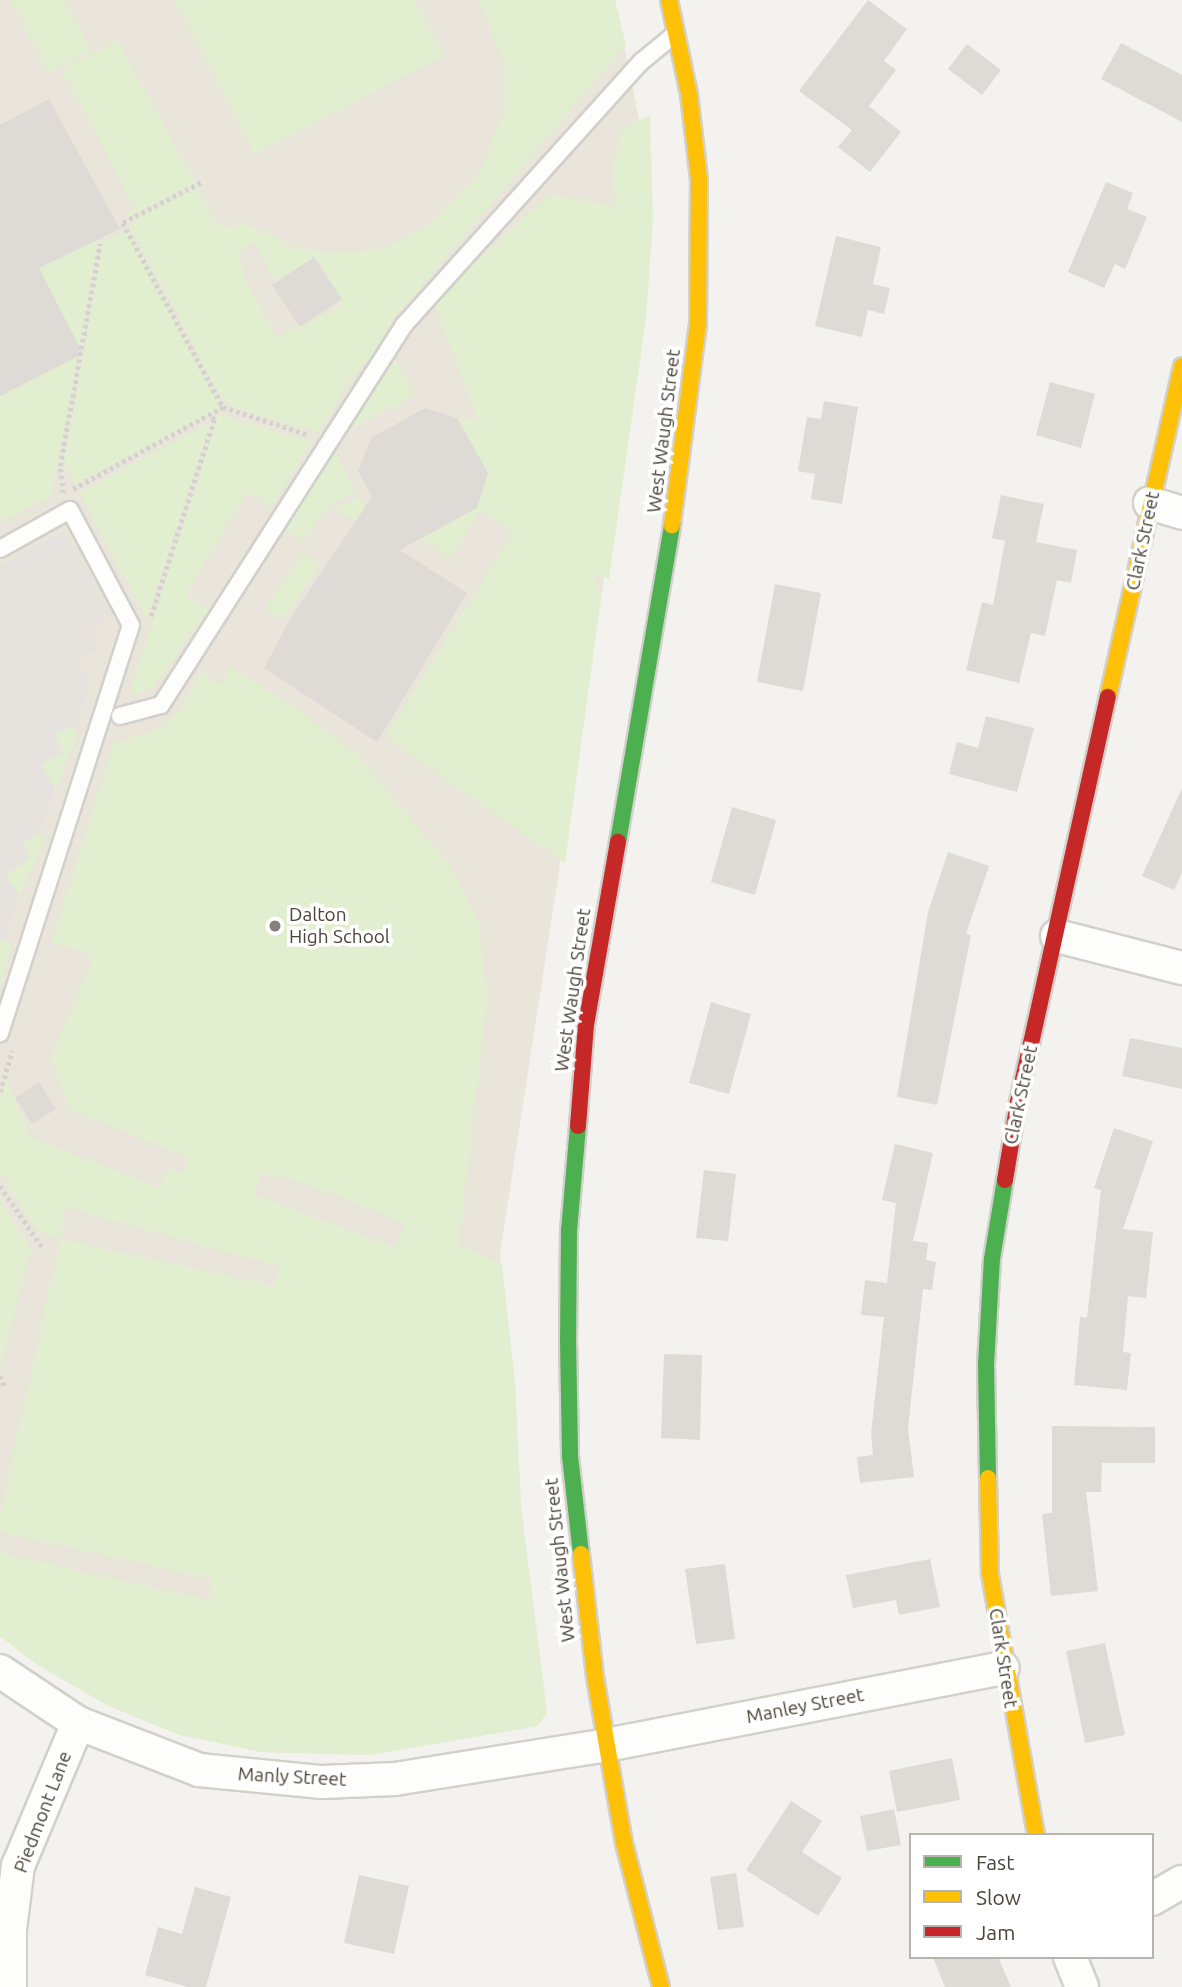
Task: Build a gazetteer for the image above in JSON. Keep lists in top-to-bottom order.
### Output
{
  "streets": {
    "street": [
      "West Waugh Street",
      "Clark Street",
      "Manley Street",
      "Manly Street",
      "Piedmont Lane"
    ]
  },
  "crossings": [
    ["West Waugh Street", "Manley Street"],
    ["West Waugh Street", "Manly Street"],
    ["Clark Street", "Manley Street"],
    ["Manley Street", "Manly Street"],
    ["Manly Street", "Piedmont Lane"]
  ],
  "places": ["Dalton High School"],
  "legend": ["Fast", "Slow", "Jam"]
}
